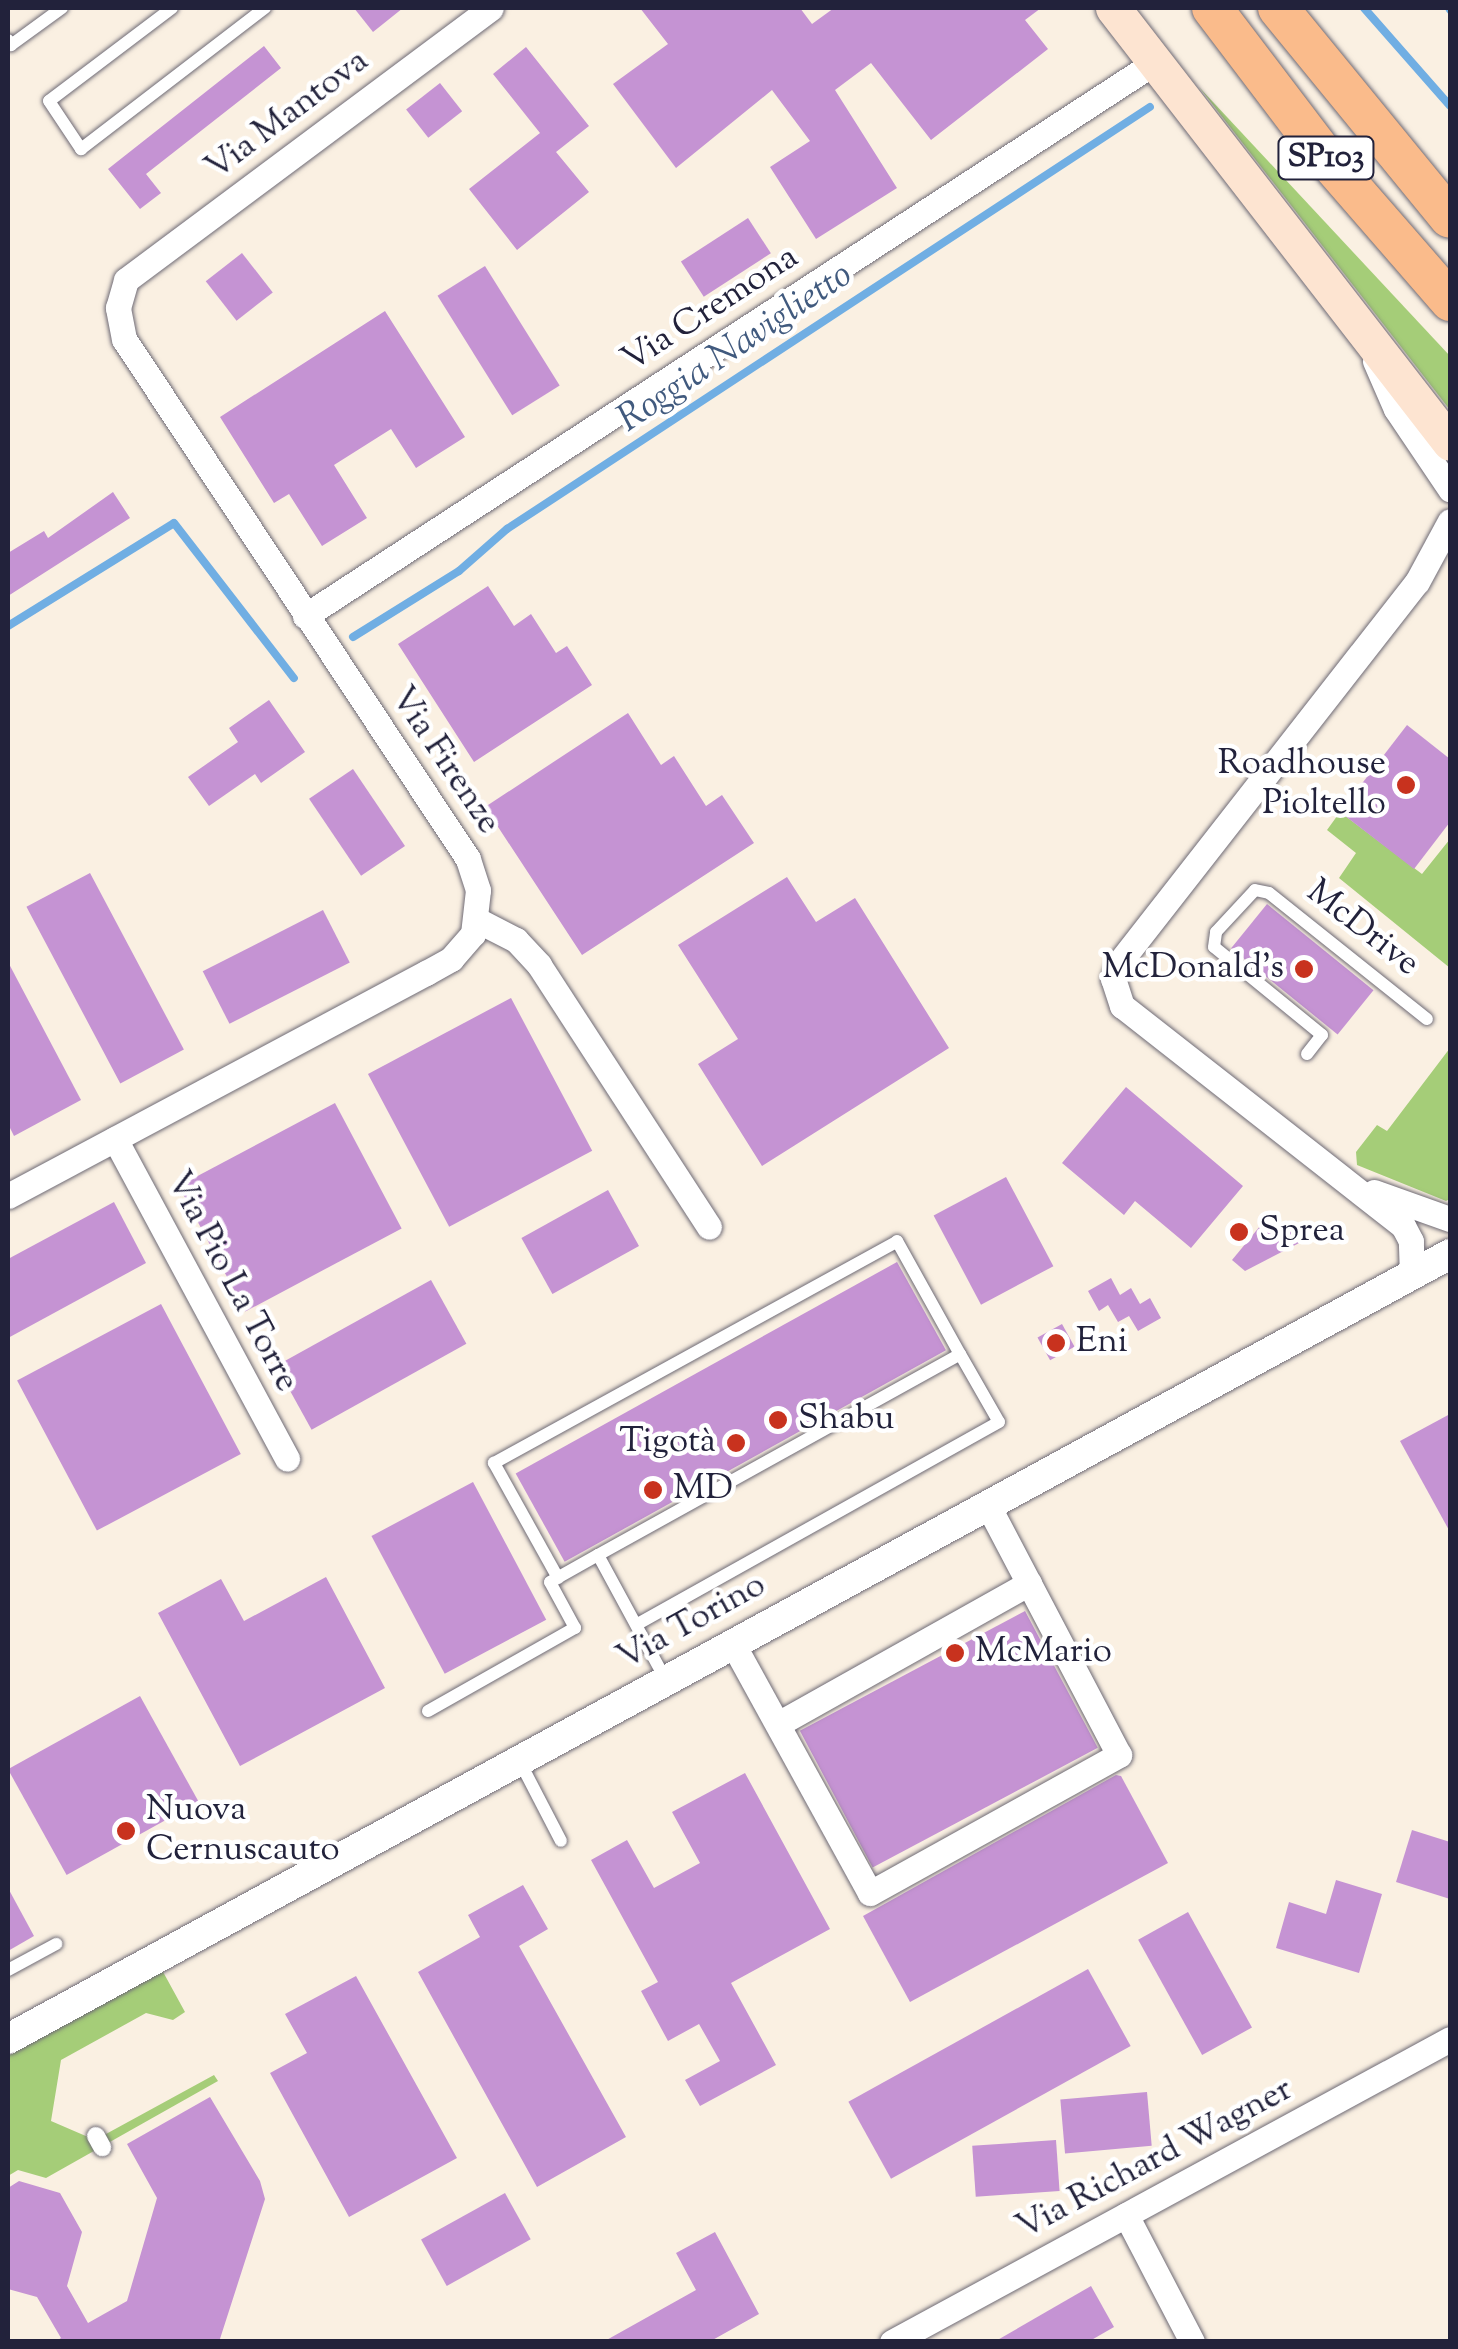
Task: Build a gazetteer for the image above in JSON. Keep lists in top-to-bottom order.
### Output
{
  "streets": {
    "highway": ["SP103"],
    "street": [
      "Via Mantova",
      "Via Cremona",
      "Via Firenze",
      "Via Pio La Torre",
      "Via Torino",
      "Via Richard Wagner"
    ],
    "lane": ["McDrive"]
  },
  "crossings": [
    ["Via Mantova", "Via Firenze"],
    ["Via Cremona", "Via Firenze"]
  ],
  "water": ["Roggia Naviglietto"],
  "places": [
    "Roadhouse Pioltello",
    "McDonald's",
    "Sprea",
    "Eni",
    "Shabu",
    "Tigotà",
    "MD",
    "McMario",
    "Nuova Cernuscauto"
  ]
}
